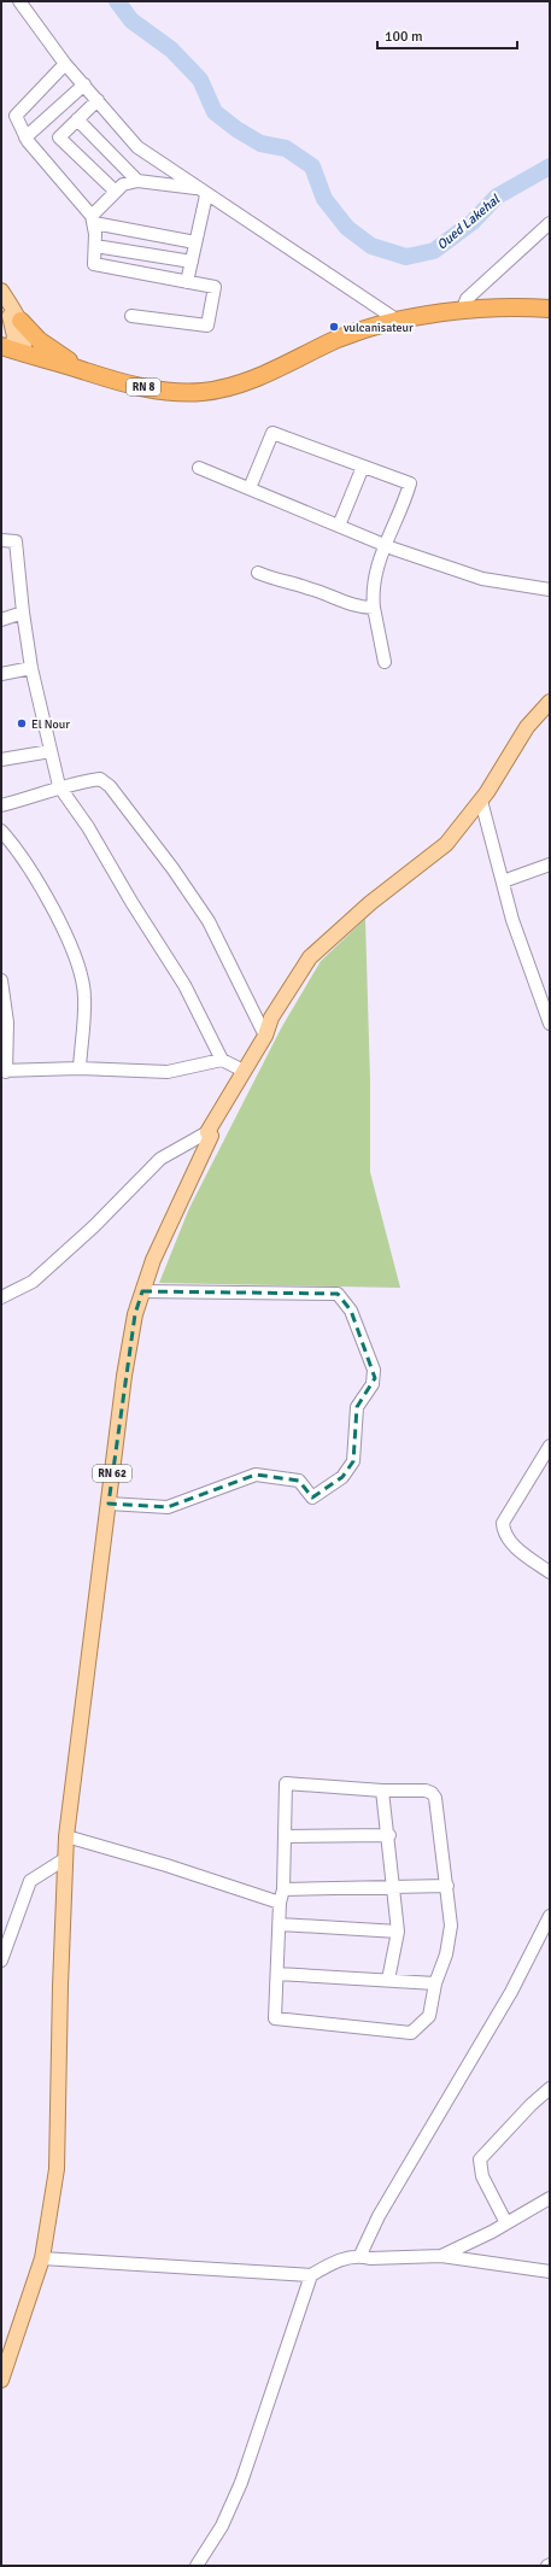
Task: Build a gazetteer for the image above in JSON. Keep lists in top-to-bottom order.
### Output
{
  "streets": {
    "highway": ["RN 8"],
    "main road": ["RN 62"]
  },
  "water": ["Oued Lakehal"],
  "places": ["vulcanisateur", "El Nour"],
  "scale_bar": "100 m"
}
